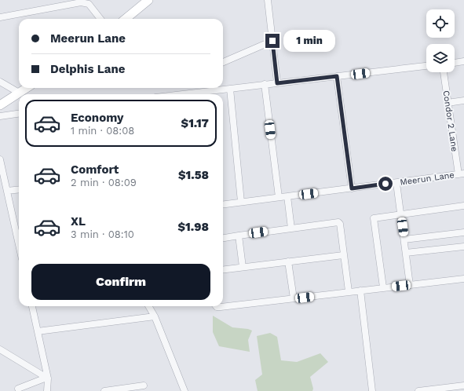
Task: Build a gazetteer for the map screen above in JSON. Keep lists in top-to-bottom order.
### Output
{
  "streets": {
    "street": ["Condor 2 Lane", "Meerun Lane"]
  },
  "crossings": [
    ["Condor 2 Lane", "Meerun Lane"]
  ],
  "page": {
    "banner": ["Meerun Lane", "Delphis Lane"],
    "bubble": "1 min",
    "list": [
      {
        "name": "Economy",
        "note": "1 min · 08:08",
        "value": "$1.17"
      },
      {
        "name": "Comfort",
        "note": "2 min · 08:09",
        "value": "$1.58"
      },
      {
        "name": "XL",
        "note": "3 min · 08:10",
        "value": "$1.98"
      }
    ],
    "buttons": "Confirm"
  }
}
